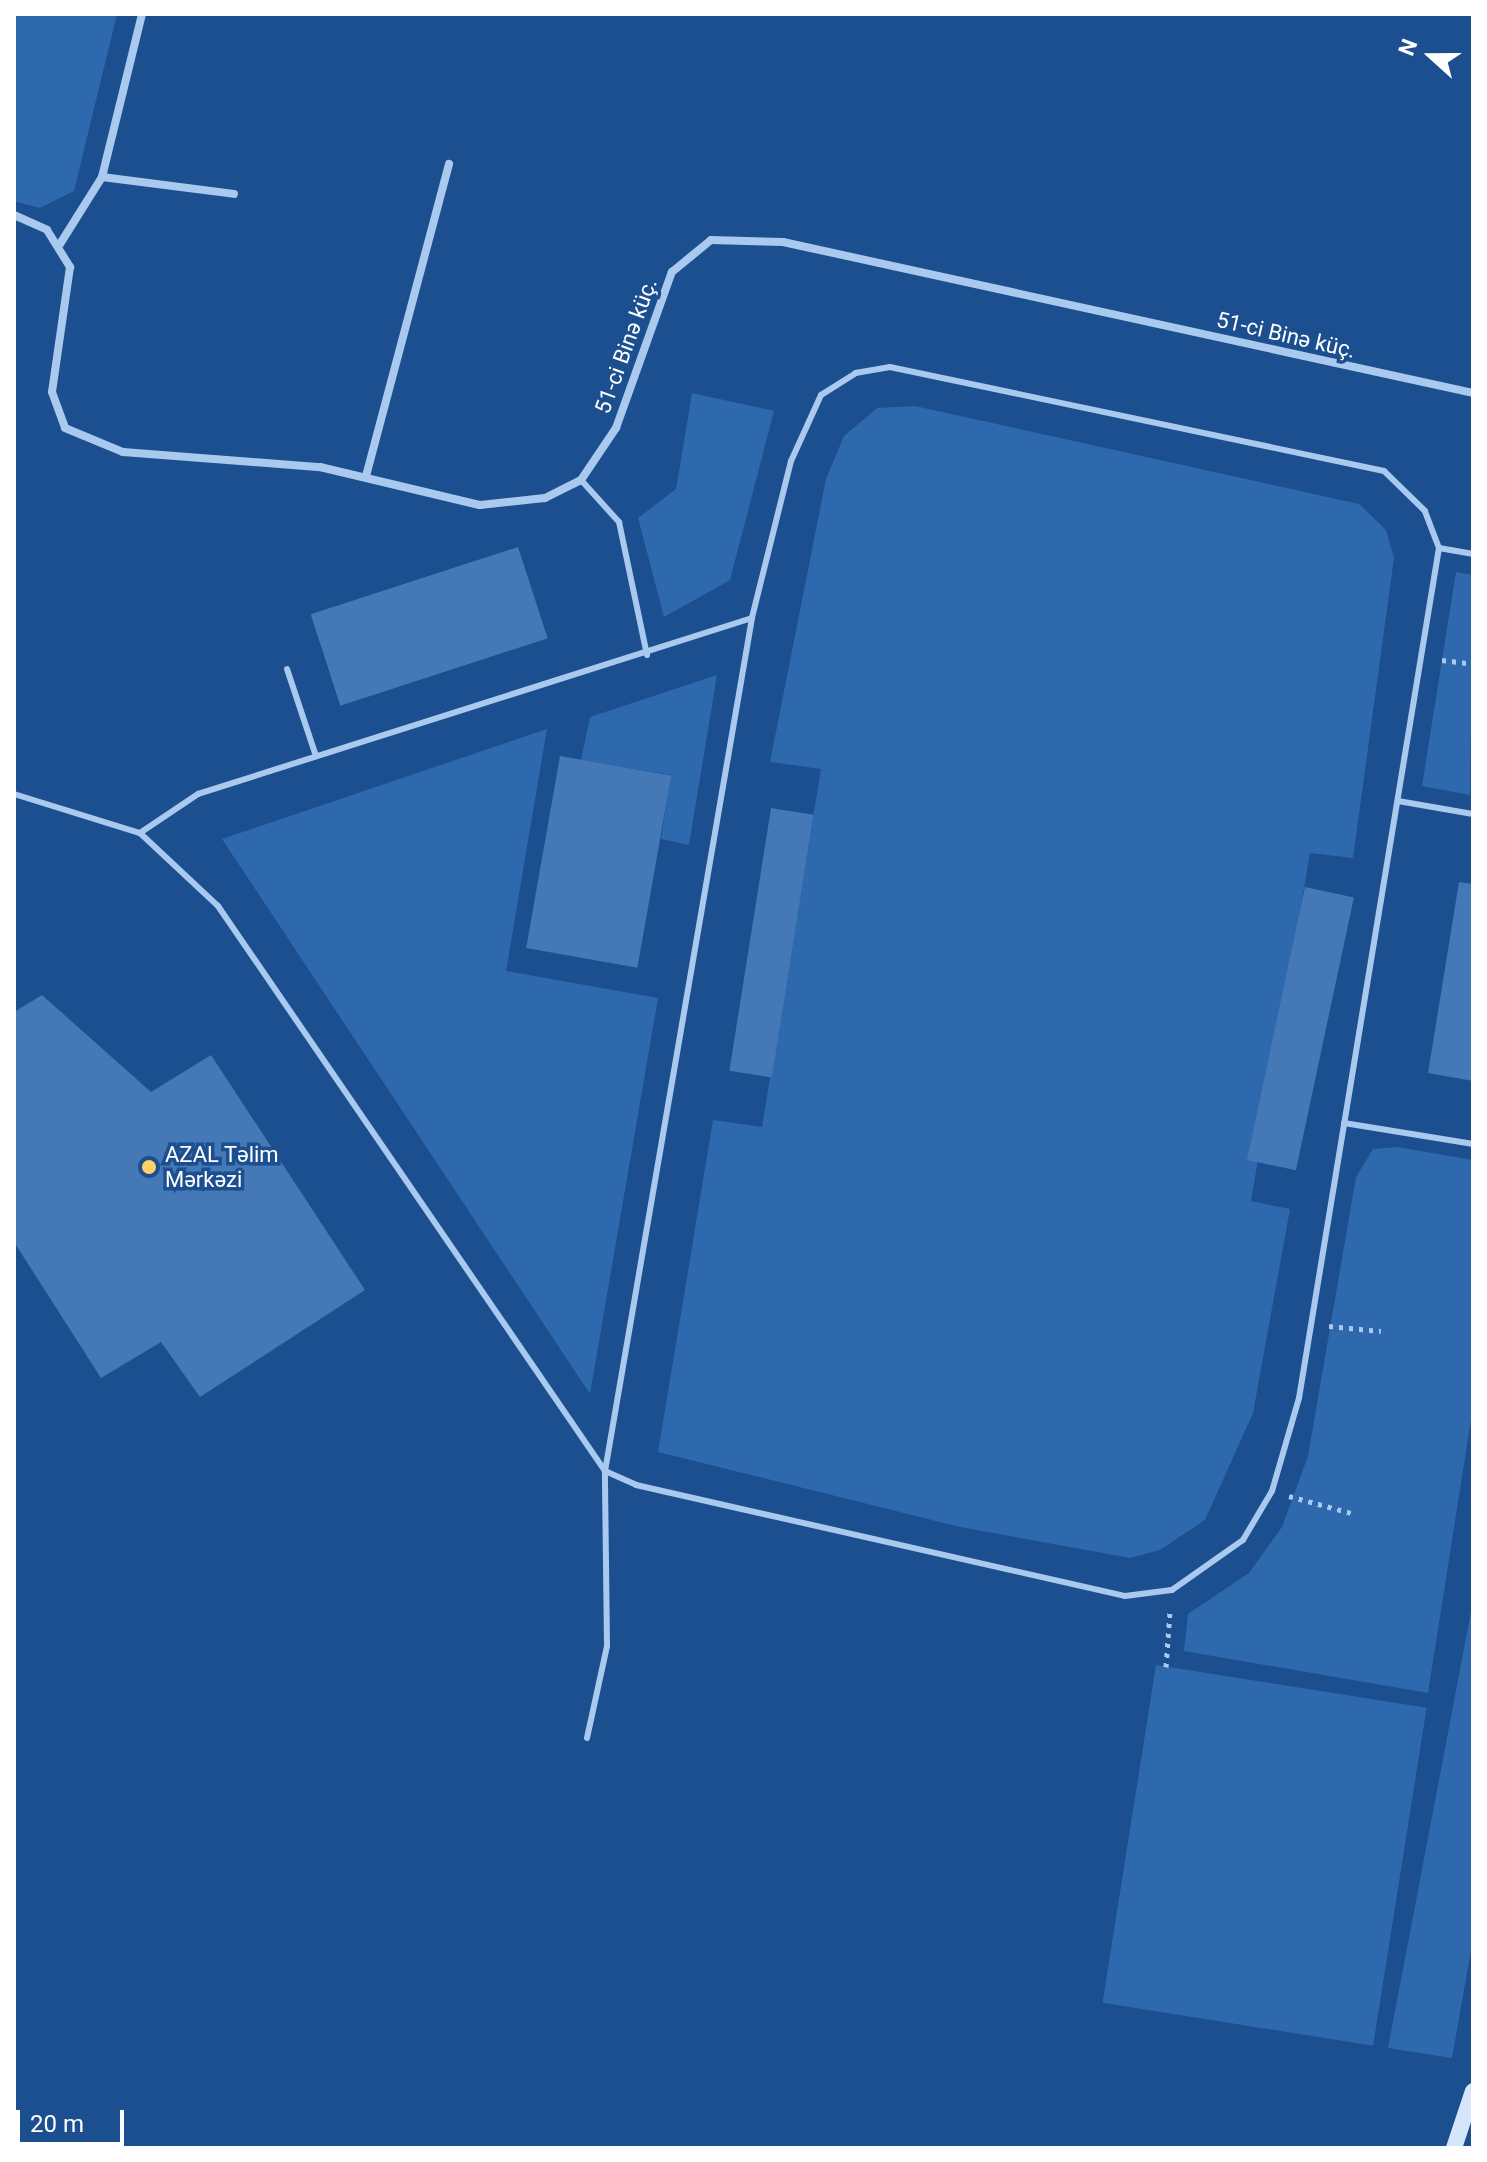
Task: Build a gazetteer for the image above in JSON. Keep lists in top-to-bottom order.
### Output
{
  "streets": {
    "street": ["51-ci Binə küç."]
  },
  "places": ["AZAL Təlim Mərkəzi"],
  "scale_bar": "20 m",
  "north": "left"
}
